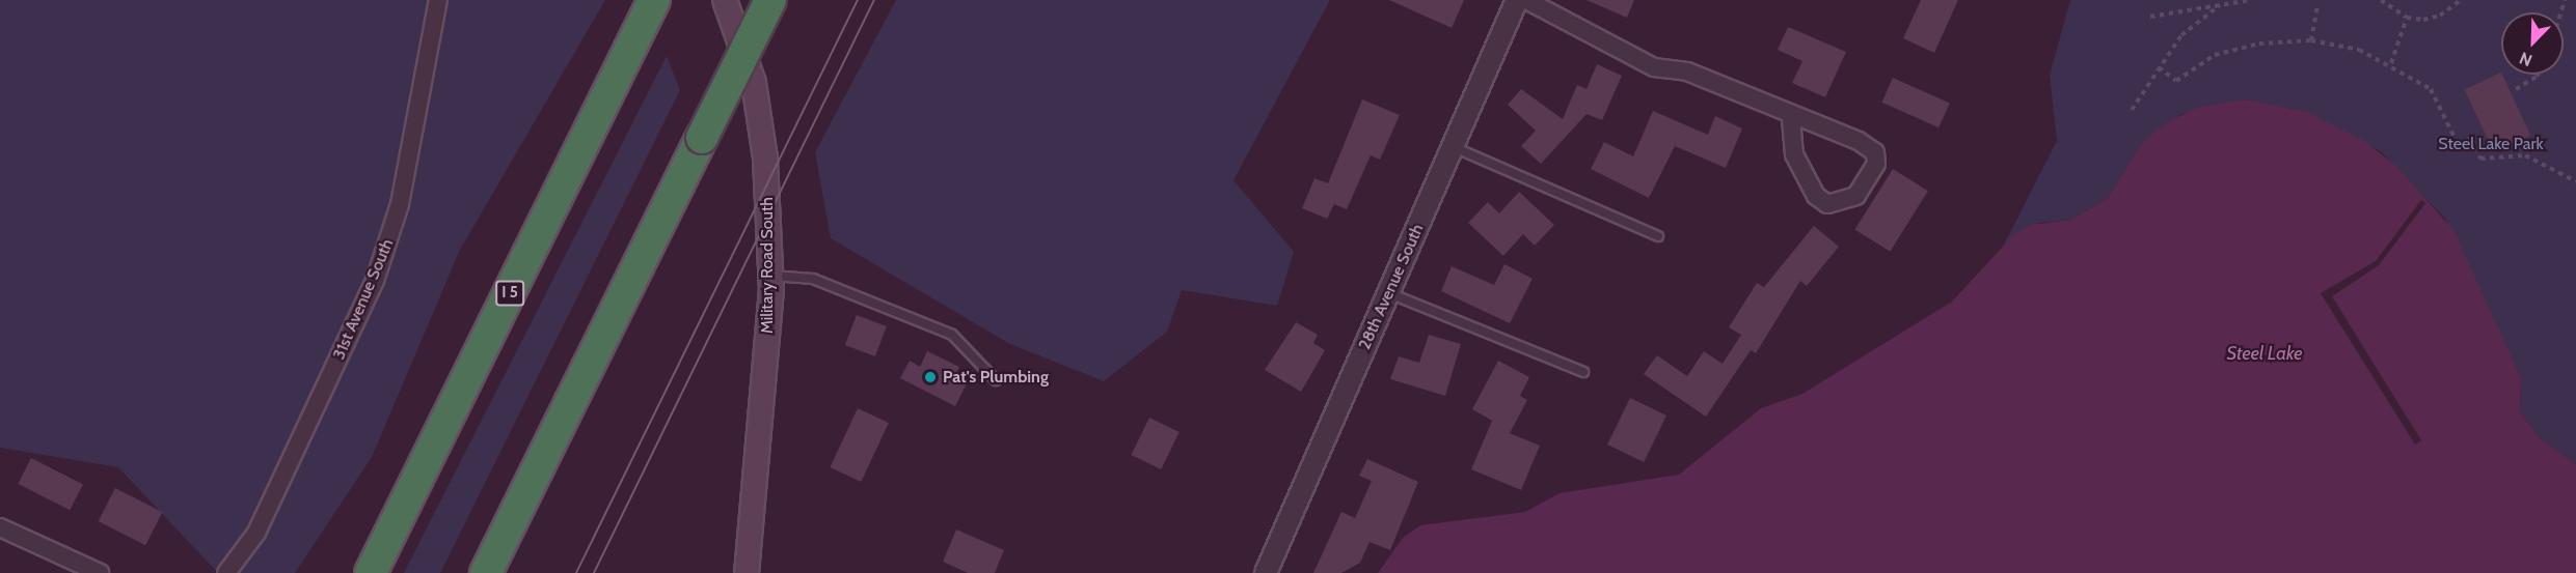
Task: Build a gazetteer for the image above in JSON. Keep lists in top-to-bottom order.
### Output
{
  "streets": {
    "highway": ["I 5"],
    "main road": ["Military Road South"],
    "street": ["28th Avenue South", "31st Avenue South"]
  },
  "water": ["Steel Lake"],
  "parks": ["Steel Lake Park"],
  "places": ["Pat's Plumbing"],
  "north": "bottom left"
}
